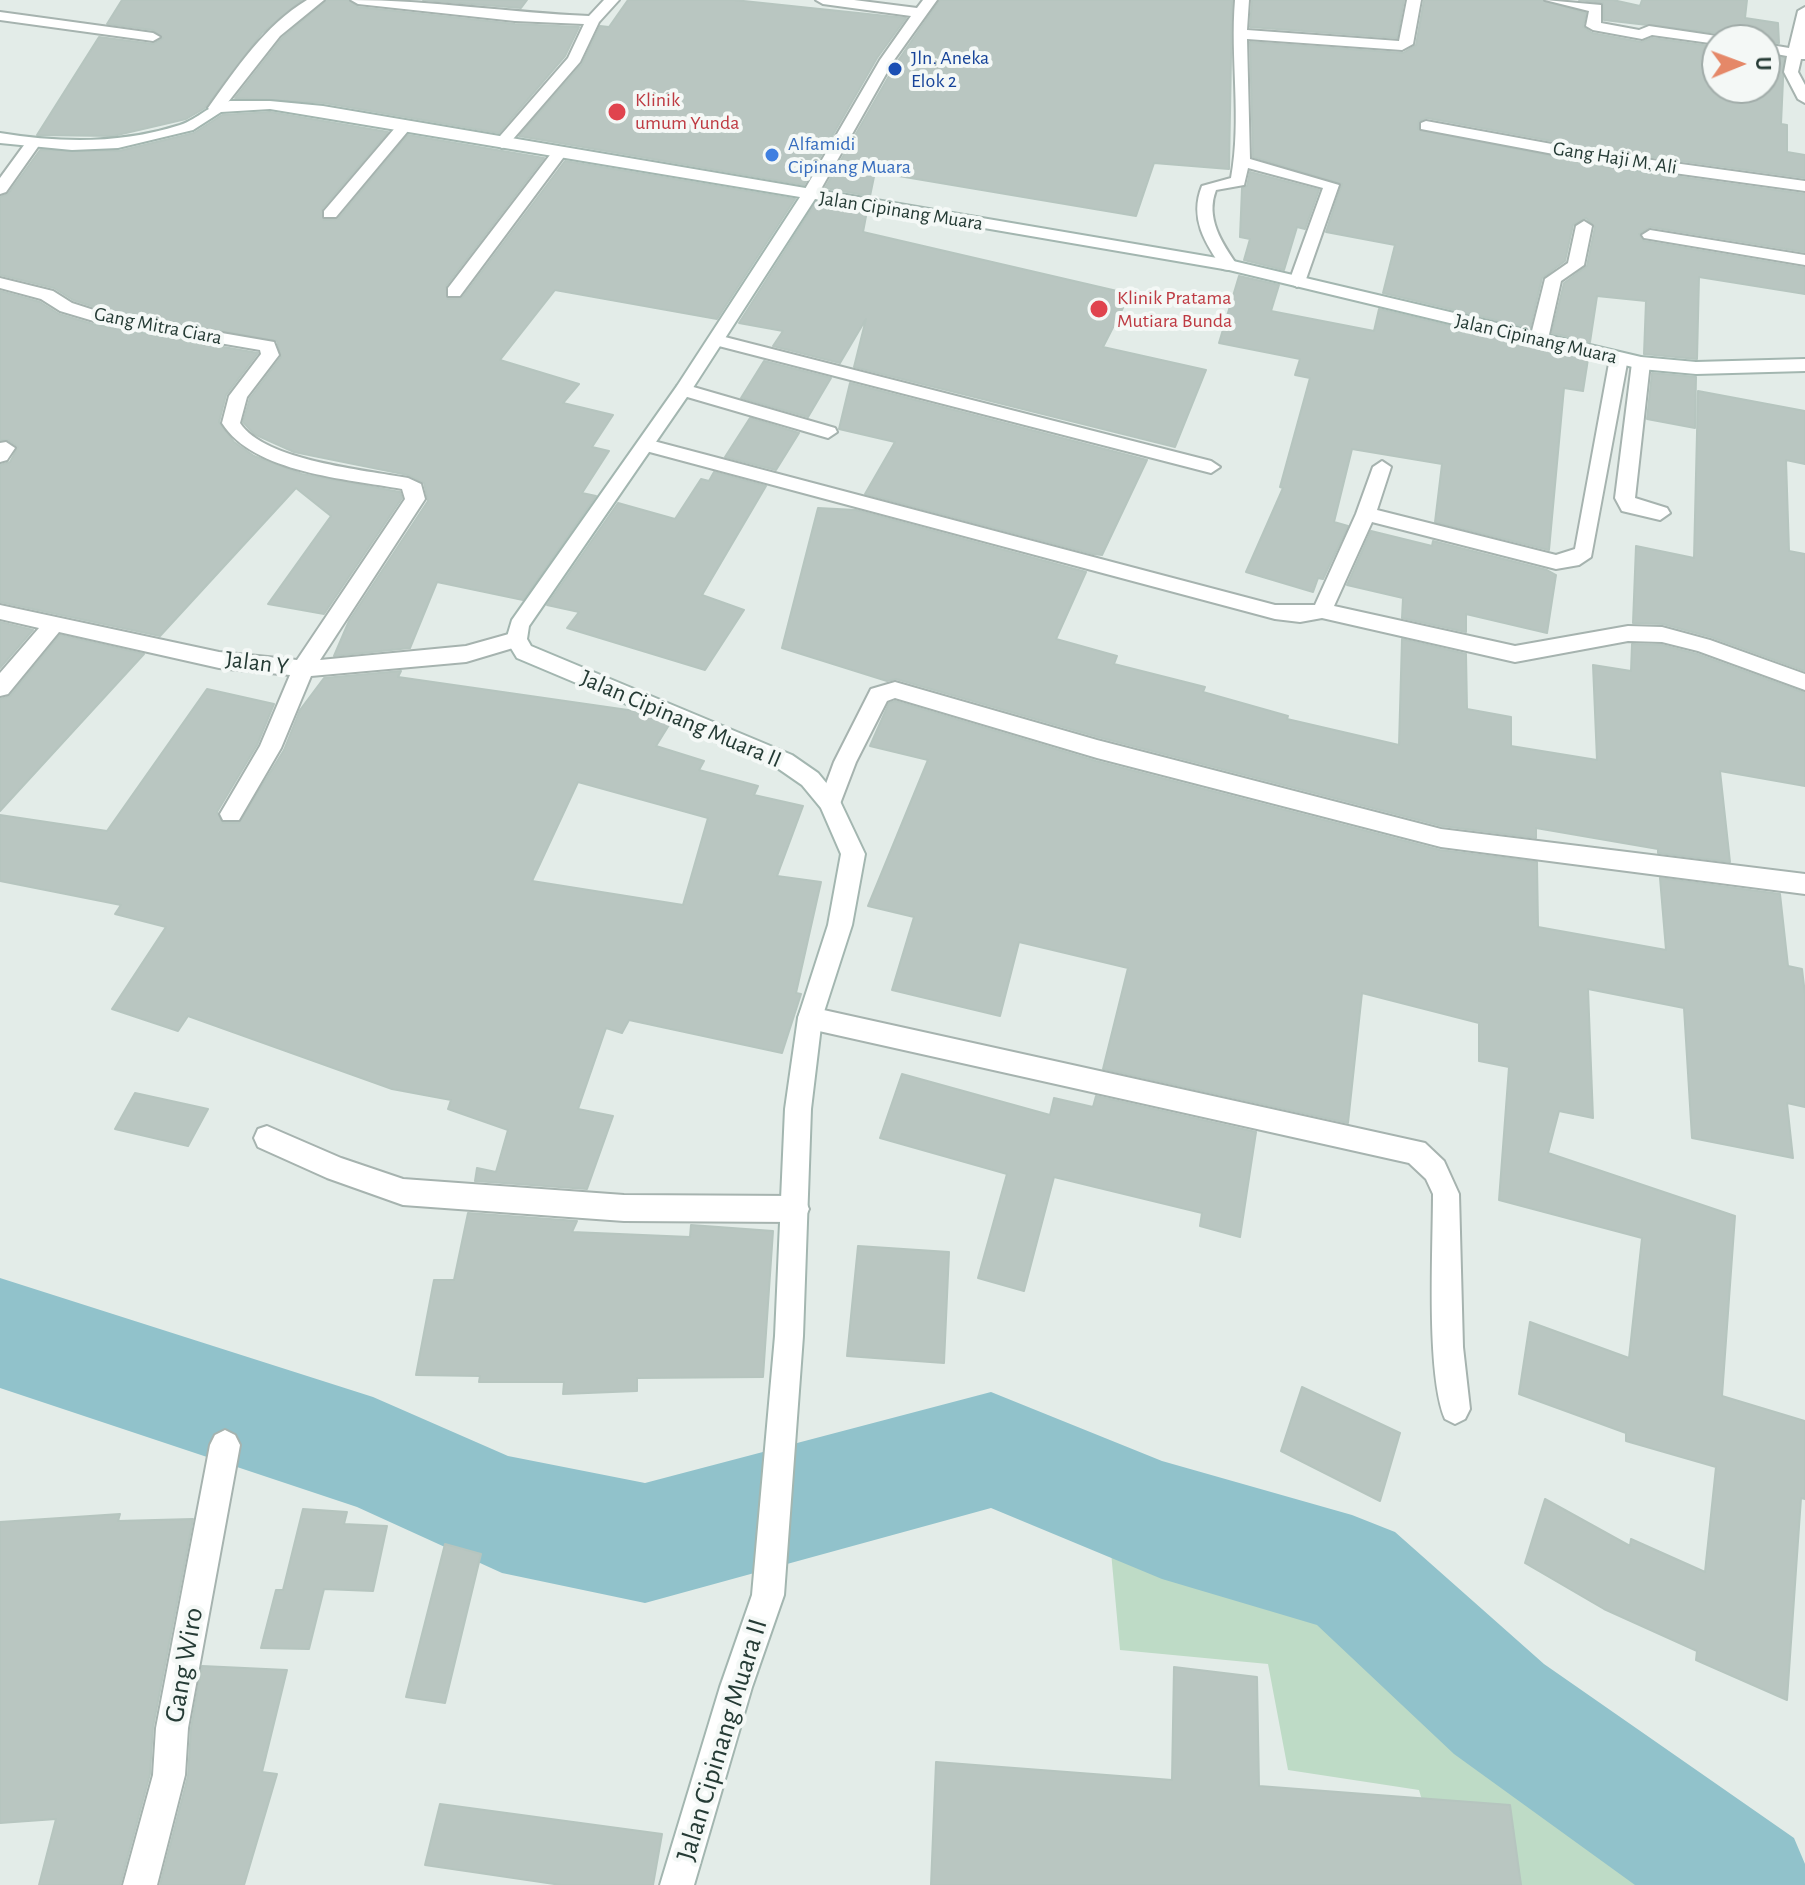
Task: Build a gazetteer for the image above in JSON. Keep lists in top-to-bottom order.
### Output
{
  "streets": {
    "street": [
      "Gang Haji M. Ali",
      "Jalan Cipinang Muara",
      "Gang Mitra Ciara",
      "Jalan Y",
      "Jalan Cipinang Muara II",
      "Gang Wiro"
    ]
  },
  "crossings": [
    ["Gang Mitra Ciara", "Jalan Y"],
    ["Jalan Y", "Jalan Cipinang Muara II"]
  ],
  "places": [
    "Jln. Aneka Elok 2",
    "Klinik umum Yunda",
    "Alfamidi Cipinang Muara",
    "Klinik Pratama Mutiara Bunda"
  ],
  "north": "right"
}
